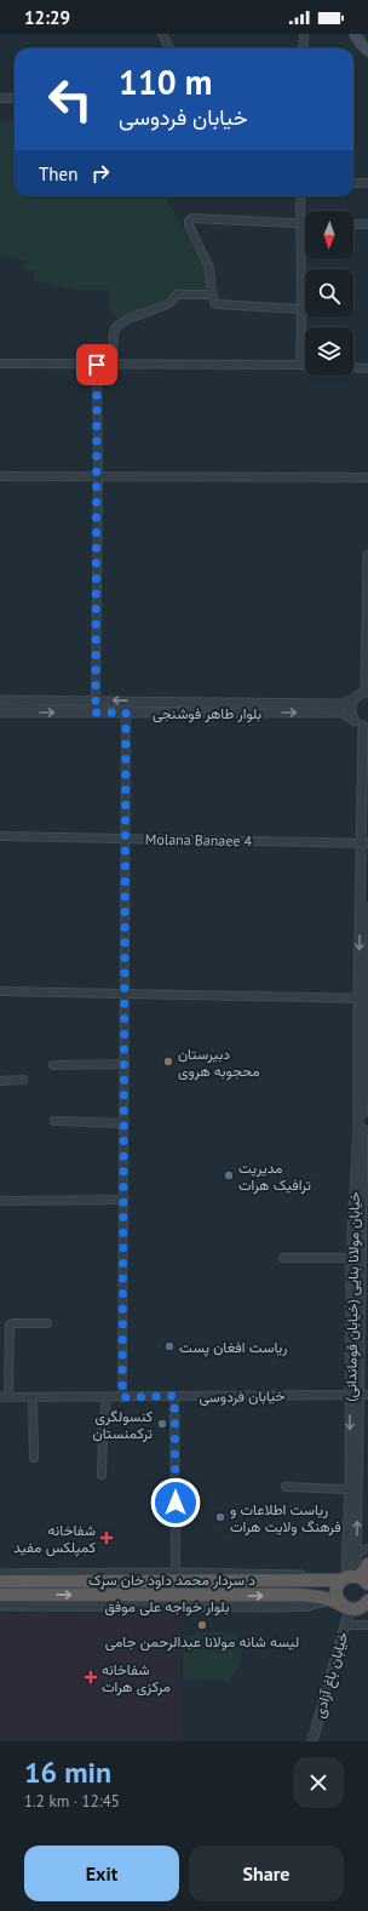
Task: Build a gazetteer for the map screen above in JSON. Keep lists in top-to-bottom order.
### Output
{
  "streets": {
    "highway": ["د سردار محمد داود خان سړک"],
    "street": [
      "بلوار طاهر فوشنجی",
      "Molana Banaee 4",
      "خیابان مولانا بنایی (خیابان قوماندانی)",
      "خیابان فردوسی",
      "خیابان باغ آزادی"
    ]
  },
  "crossings": [
    ["بلوار طاهر فوشنجی", "خیابان مولانا بنایی (خیابان قوماندانی)"],
    ["Molana Banaee 4", "خیابان مولانا بنایی (خیابان قوماندانی)"],
    ["خیابان مولانا بنایی (خیابان قوماندانی)", "خیابان فردوسی"],
    ["خیابان مولانا بنایی (خیابان قوماندانی)", "د سردار محمد داود خان سړک"],
    ["د سردار محمد داود خان سړک", "خیابان باغ آزادی"]
  ],
  "places": {
    "other": [
      "دبیرستان محجوبه هروی",
      "مدیریت ترافیک هرات",
      "ریاست افغان پست",
      "کنسولگری ترکمنستان",
      "ریاست اطلاعات و فرهنگ ولایت هرات",
      "لیسه شانه مولانا عبدالرحمن جامی"
    ],
    "health": ["شفاخانه کمپلکس مفید", "شفاخانه مرکزی هرات"]
  },
  "north": "bottom",
  "page": {
    "status": "12:29",
    "turn": ["110 m", "خیابان فردوسی"],
    "then": "Then",
    "heading": ["16 min", "1.2 km · 12:45"],
    "buttons": ["Exit", "Share"]
  }
}
